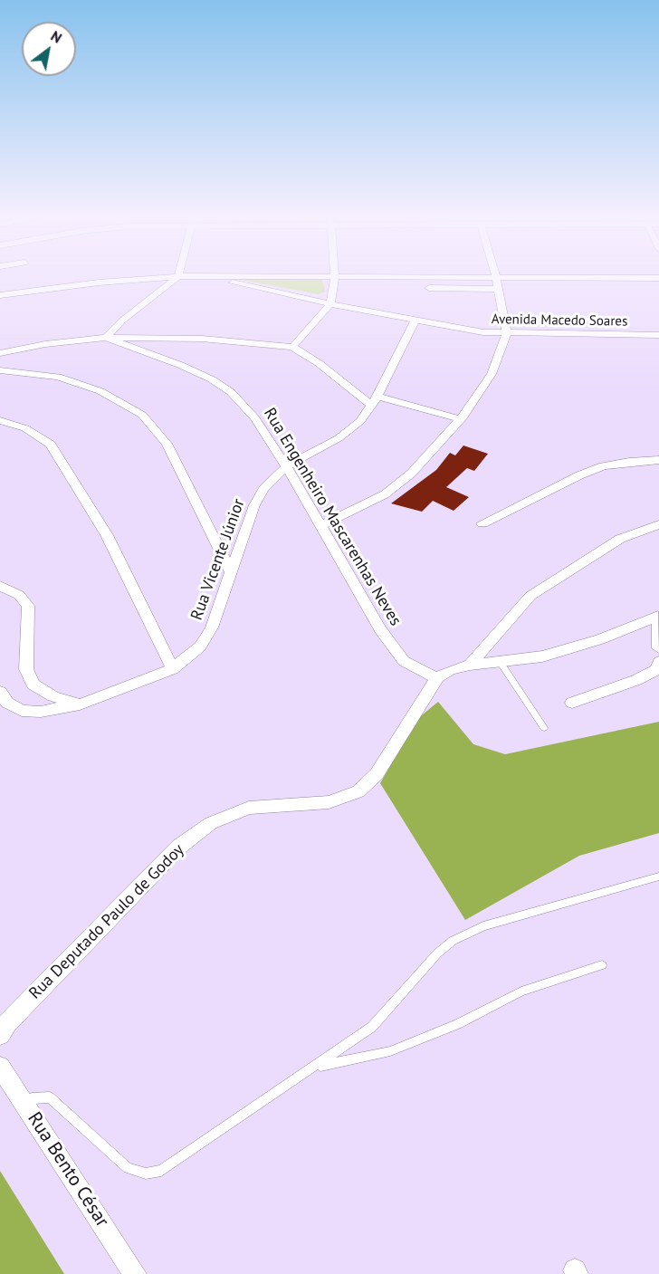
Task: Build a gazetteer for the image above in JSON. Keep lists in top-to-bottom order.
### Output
{
  "streets": {
    "street": [
      "Avenida Macedo Soares",
      "Rua Engenheiro Mascarenhas Neves",
      "Rua Vicente Júnior",
      "Rua Deputado Paulo de Godoy",
      "Rua Bento César"
    ]
  },
  "crossings": [
    ["Avenida Macedo Soares", "Rua Vicente Júnior"],
    ["Rua Engenheiro Mascarenhas Neves", "Rua Vicente Júnior"],
    ["Rua Engenheiro Mascarenhas Neves", "Rua Deputado Paulo de Godoy"]
  ],
  "north": "top right"
}
